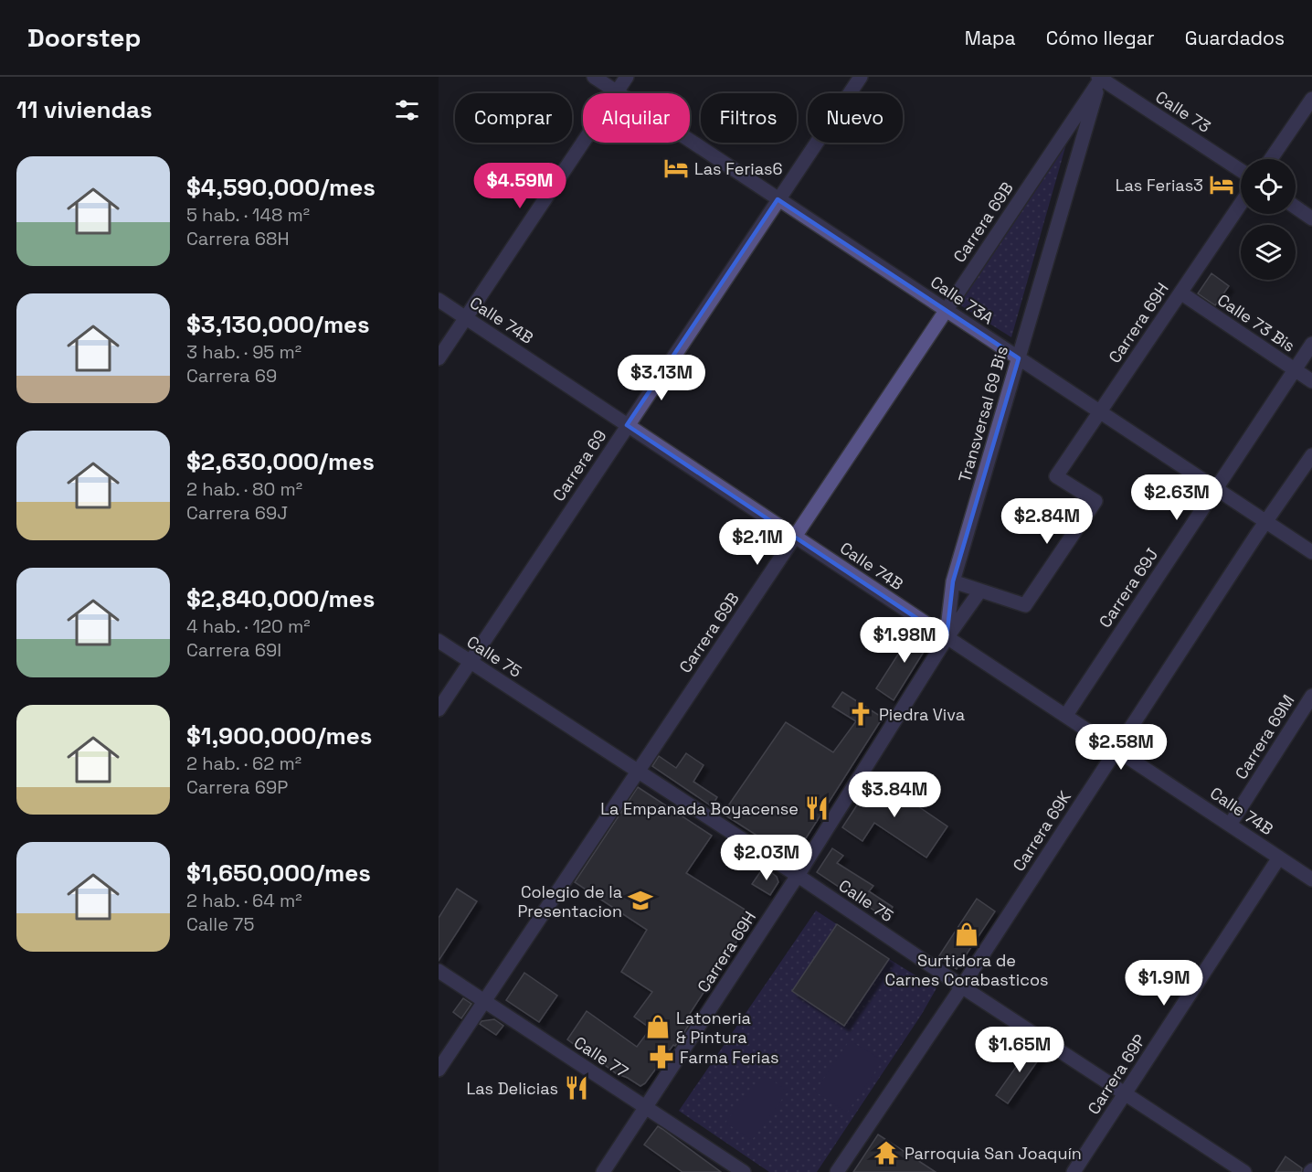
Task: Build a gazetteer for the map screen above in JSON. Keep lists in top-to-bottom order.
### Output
{
  "streets": {
    "street": [
      "Calle 73",
      "Carrera 69B",
      "Calle 73A",
      "Calle 74B",
      "Carrera 69H",
      "Calle 73 Bis",
      "Transversal 69 Bis",
      "Carrera 69",
      "Carrera 69J",
      "Calle 75",
      "Carrera 69M",
      "Carrera 69K",
      "Calle 77",
      "Carrera 69P"
    ]
  },
  "crossings": [
    ["Calle 73", "Carrera 69B"],
    ["Calle 73", "Transversal 69 Bis"],
    ["Carrera 69B", "Calle 73A"],
    ["Carrera 69B", "Calle 74B"],
    ["Carrera 69B", "Transversal 69 Bis"],
    ["Carrera 69B", "Calle 75"],
    ["Carrera 69B", "Calle 77"],
    ["Calle 73A", "Carrera 69H"],
    ["Calle 73A", "Transversal 69 Bis"],
    ["Calle 73A", "Carrera 69"],
    ["Calle 73A", "Carrera 69J"],
    ["Calle 73A", "Carrera 69K"],
    ["Calle 74B", "Carrera 69H"],
    ["Calle 74B", "Transversal 69 Bis"],
    ["Calle 74B", "Carrera 69"],
    ["Calle 74B", "Carrera 69J"],
    ["Calle 74B", "Carrera 69M"],
    ["Calle 74B", "Carrera 69K"],
    ["Calle 74B", "Carrera 69P"],
    ["Carrera 69H", "Calle 73 Bis"],
    ["Carrera 69H", "Transversal 69 Bis"],
    ["Carrera 69H", "Calle 75"],
    ["Carrera 69H", "Calle 77"],
    ["Calle 73 Bis", "Carrera 69J"],
    ["Carrera 69", "Calle 75"],
    ["Calle 75", "Carrera 69K"],
    ["Calle 75", "Carrera 69P"]
  ],
  "places": {
    "hotel": ["Las Ferias6", "Las Ferias3"],
    "church": ["Piedra Viva"],
    "restaurant": ["La Empanada Boyacense", "Las Delicias"],
    "school or university": ["Colegio de la Presentacion"],
    "shop": ["Surtidora de Carnes Corabasticos", "Latoneria & Pintura"],
    "pharmacy": ["Farma Ferias"],
    "temple": ["Parroquia San Joaquín"]
  },
  "page": {
    "header": "Doorstep",
    "nav": ["Mapa", "Cómo llegar", "Guardados"],
    "heading": "11 viviendas",
    "chip": [
      "Comprar",
      "Alquilar",
      "Filtros",
      "Nuevo"
    ],
    "list": [
      {
        "name": "$4,590,000/mes",
        "note": "5 hab. · 148 m² · Carrera 68H"
      },
      {
        "name": "$3,130,000/mes",
        "note": "3 hab. · 95 m² · Carrera 69"
      },
      {
        "name": "$2,630,000/mes",
        "note": "2 hab. · 80 m² · Carrera 69J"
      },
      {
        "name": "$2,840,000/mes",
        "note": "4 hab. · 120 m² · Carrera 69I"
      },
      {
        "name": "$1,900,000/mes",
        "note": "2 hab. · 62 m² · Carrera 69P"
      },
      {
        "name": "$1,650,000/mes",
        "note": "2 hab. · 64 m² · Calle 75"
      }
    ],
    "price": [
      "$4.59M",
      "$3.13M",
      "$2.63M",
      "$2.84M",
      "$2.1M",
      "$1.98M",
      "$2.58M",
      "$3.84M",
      "$2.03M",
      "$1.9M",
      "$1.65M"
    ]
  }
}
